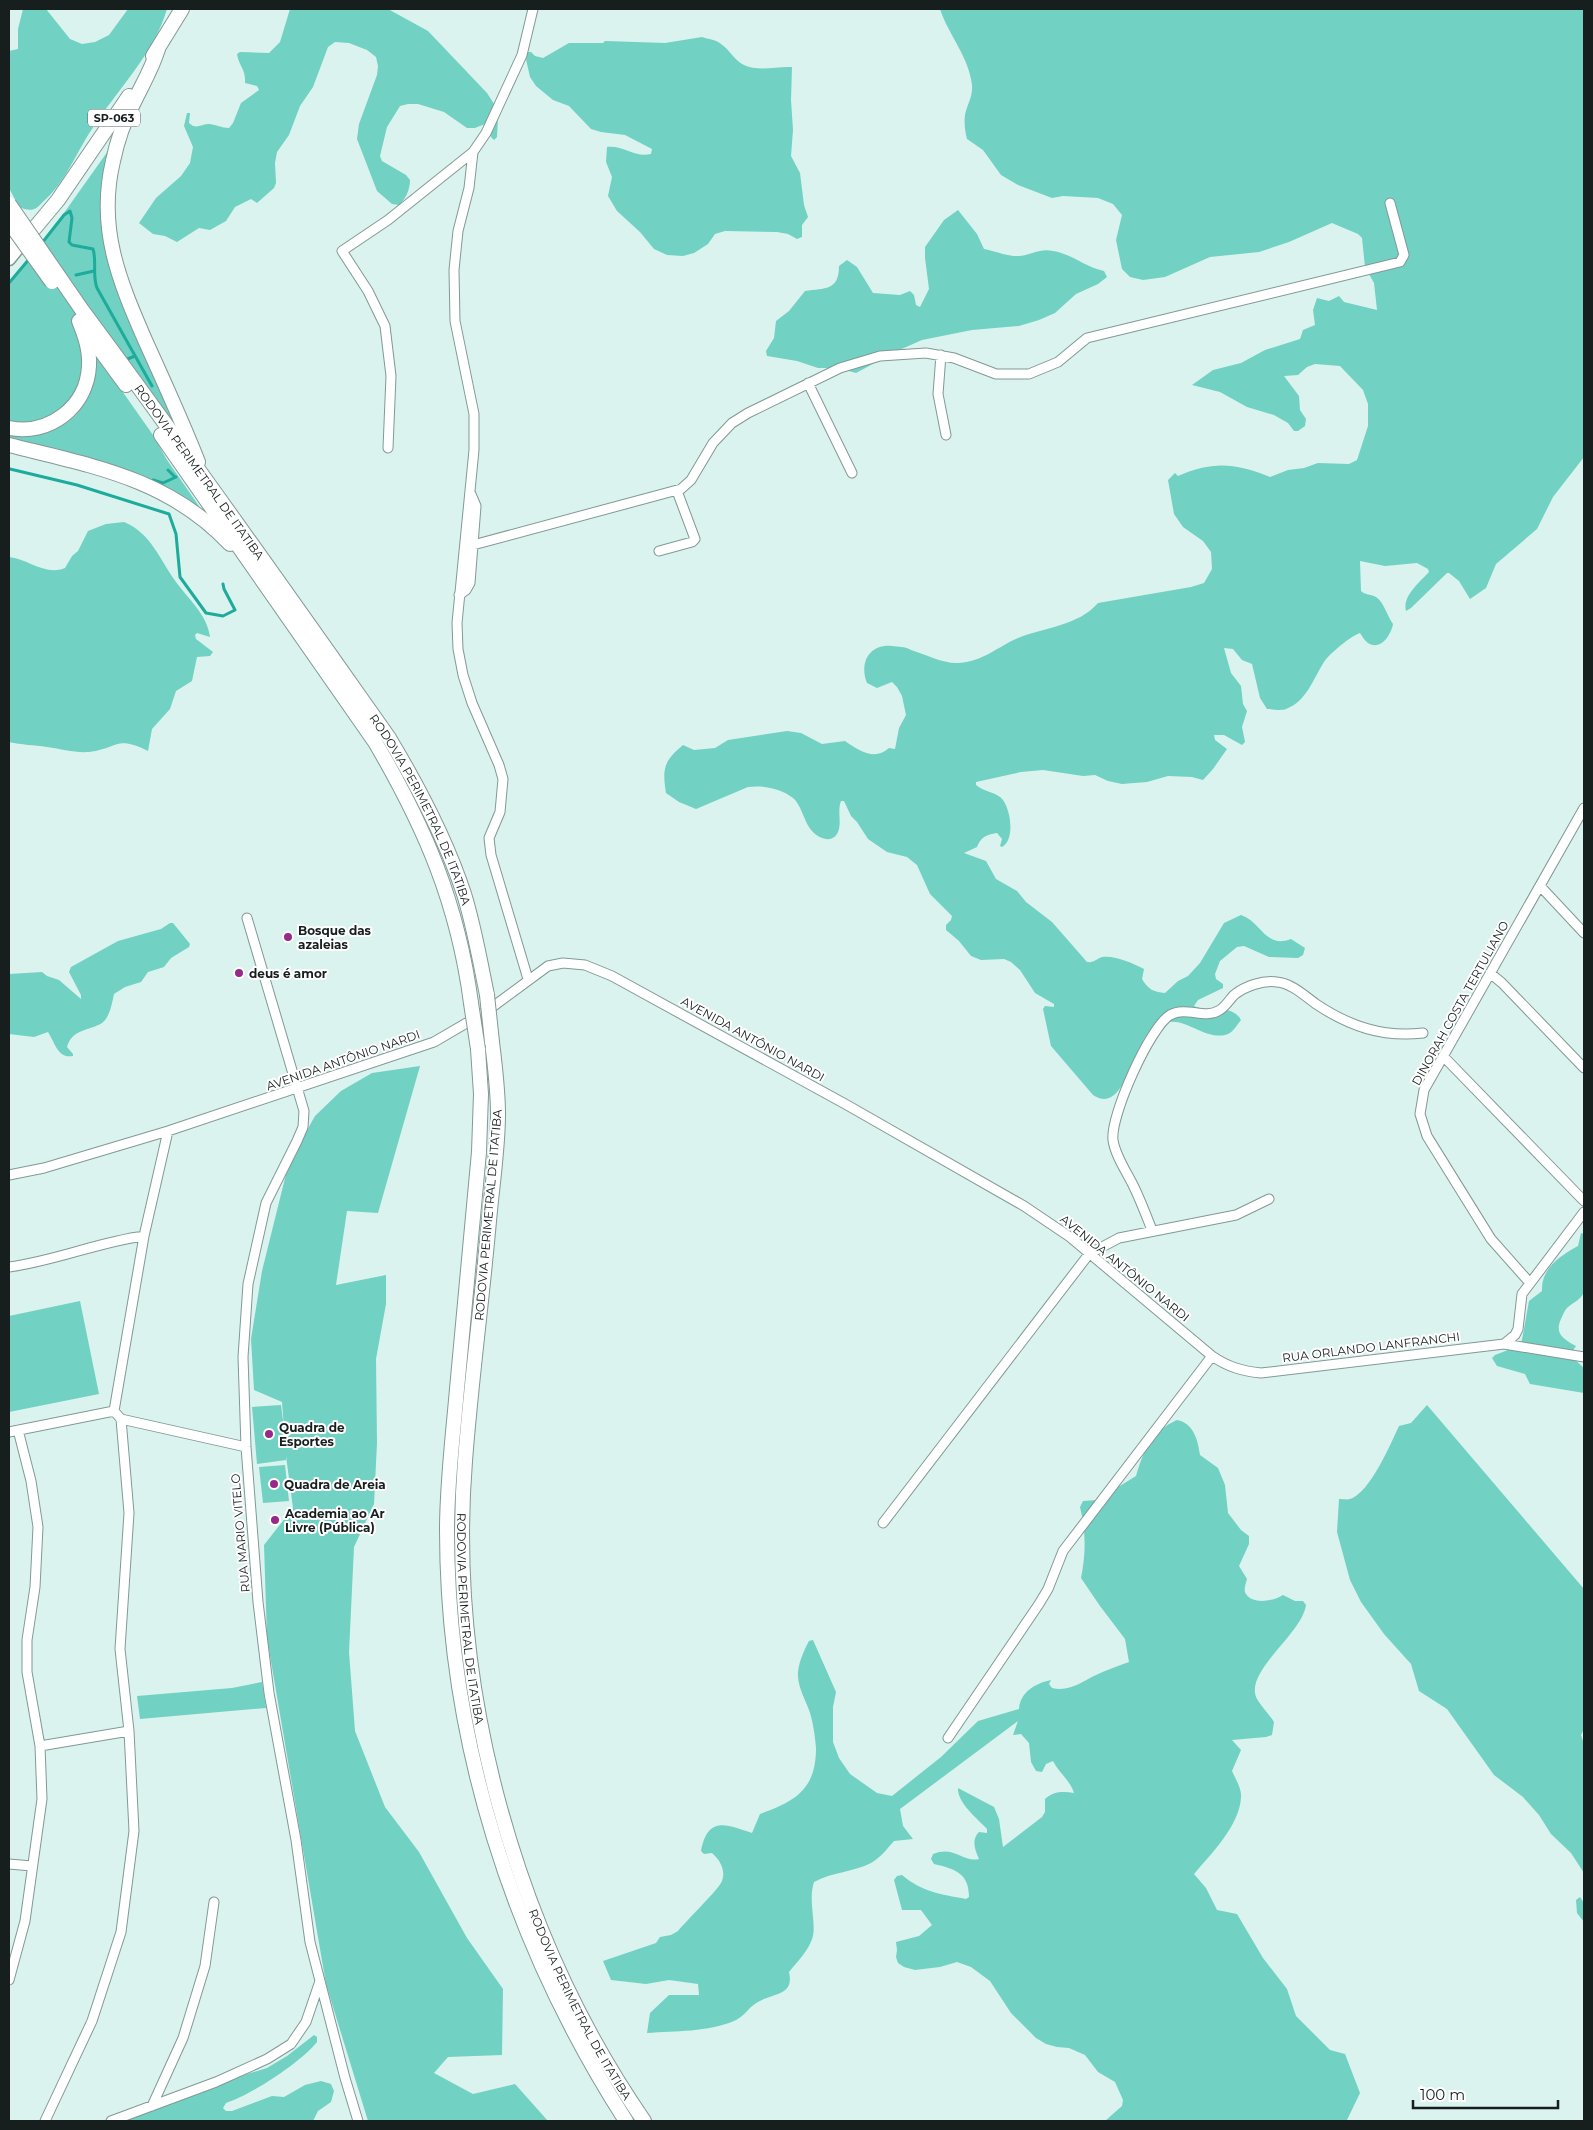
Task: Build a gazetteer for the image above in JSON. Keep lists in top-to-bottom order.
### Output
{
  "streets": {
    "highway": ["SP-063", "RODOVIA PERIMETRAL DE ITATIBA"],
    "street": [
      "DINORAH COSTA TERTULIANO",
      "AVENIDA ANTÔNIO NARDI",
      "RUA ORLANDO LANFRANCHI",
      "RUA MARIO VITELO"
    ]
  },
  "crossings": [
    ["AVENIDA ANTÔNIO NARDI", "RUA ORLANDO LANFRANCHI"],
    ["AVENIDA ANTÔNIO NARDI", "RUA MARIO VITELO"]
  ],
  "places": [
    "Bosque das azaleias",
    "deus é amor",
    "Quadra de Esportes",
    "Quadra de Areia",
    "Academia ao Ar Livre (Pública)"
  ],
  "scale_bar": "100 m"
}
